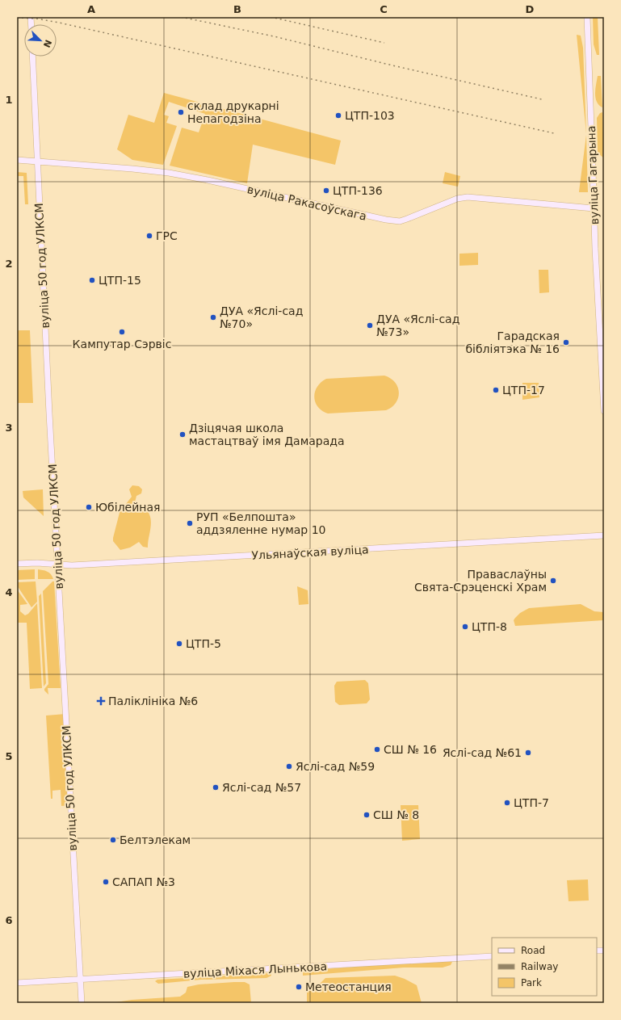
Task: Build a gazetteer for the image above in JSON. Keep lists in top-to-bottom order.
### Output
{
  "streets": {
    "main road": [
      "вуліца Гагарына",
      "вуліца Ракасоўскага",
      "вуліца 50 год УЛКСМ",
      "Ульянаўская вуліца",
      "вуліца Міхася Лынькова"
    ]
  },
  "crossings": [
    ["вуліца Гагарына", "вуліца Ракасоўскага"],
    ["вуліца Ракасоўскага", "вуліца 50 год УЛКСМ"],
    ["вуліца 50 год УЛКСМ", "Ульянаўская вуліца"],
    ["вуліца 50 год УЛКСМ", "вуліца Міхася Лынькова"]
  ],
  "places": {
    "other": [
      "склад друкарні Непагодзіна",
      "ЦТП-103",
      "ЦТП-136",
      "ГРС",
      "ЦТП-15",
      "ДУА «Яслі-сад №70»",
      "ДУА «Яслі-сад №73»",
      "Кампутар Сэрвіс",
      "Гарадская бібліятэка № 16",
      "ЦТП-17",
      "Дзіцячая школа мастацтваў імя Дамарада",
      "Юбілейная",
      "РУП «Белпошта» аддзяленне нумар 10",
      "Праваслаўны Свята-Срэценскі Храм",
      "ЦТП-8",
      "ЦТП-5",
      "СШ № 16",
      "Яслі-сад №61",
      "Яслі-сад №59",
      "Яслі-сад №57",
      "ЦТП-7",
      "СШ № 8",
      "Белтэлекам",
      "САПАП №3",
      "Метеостанция"
    ],
    "health": ["Паліклініка №6"]
  },
  "legend": ["Road", "Railway", "Park"],
  "north": "bottom right",
  "grid": {
    "columns": [
      "A",
      "B",
      "C",
      "D"
    ],
    "rows": [
      "1",
      "2",
      "3",
      "4",
      "5",
      "6"
    ]
  }
}
